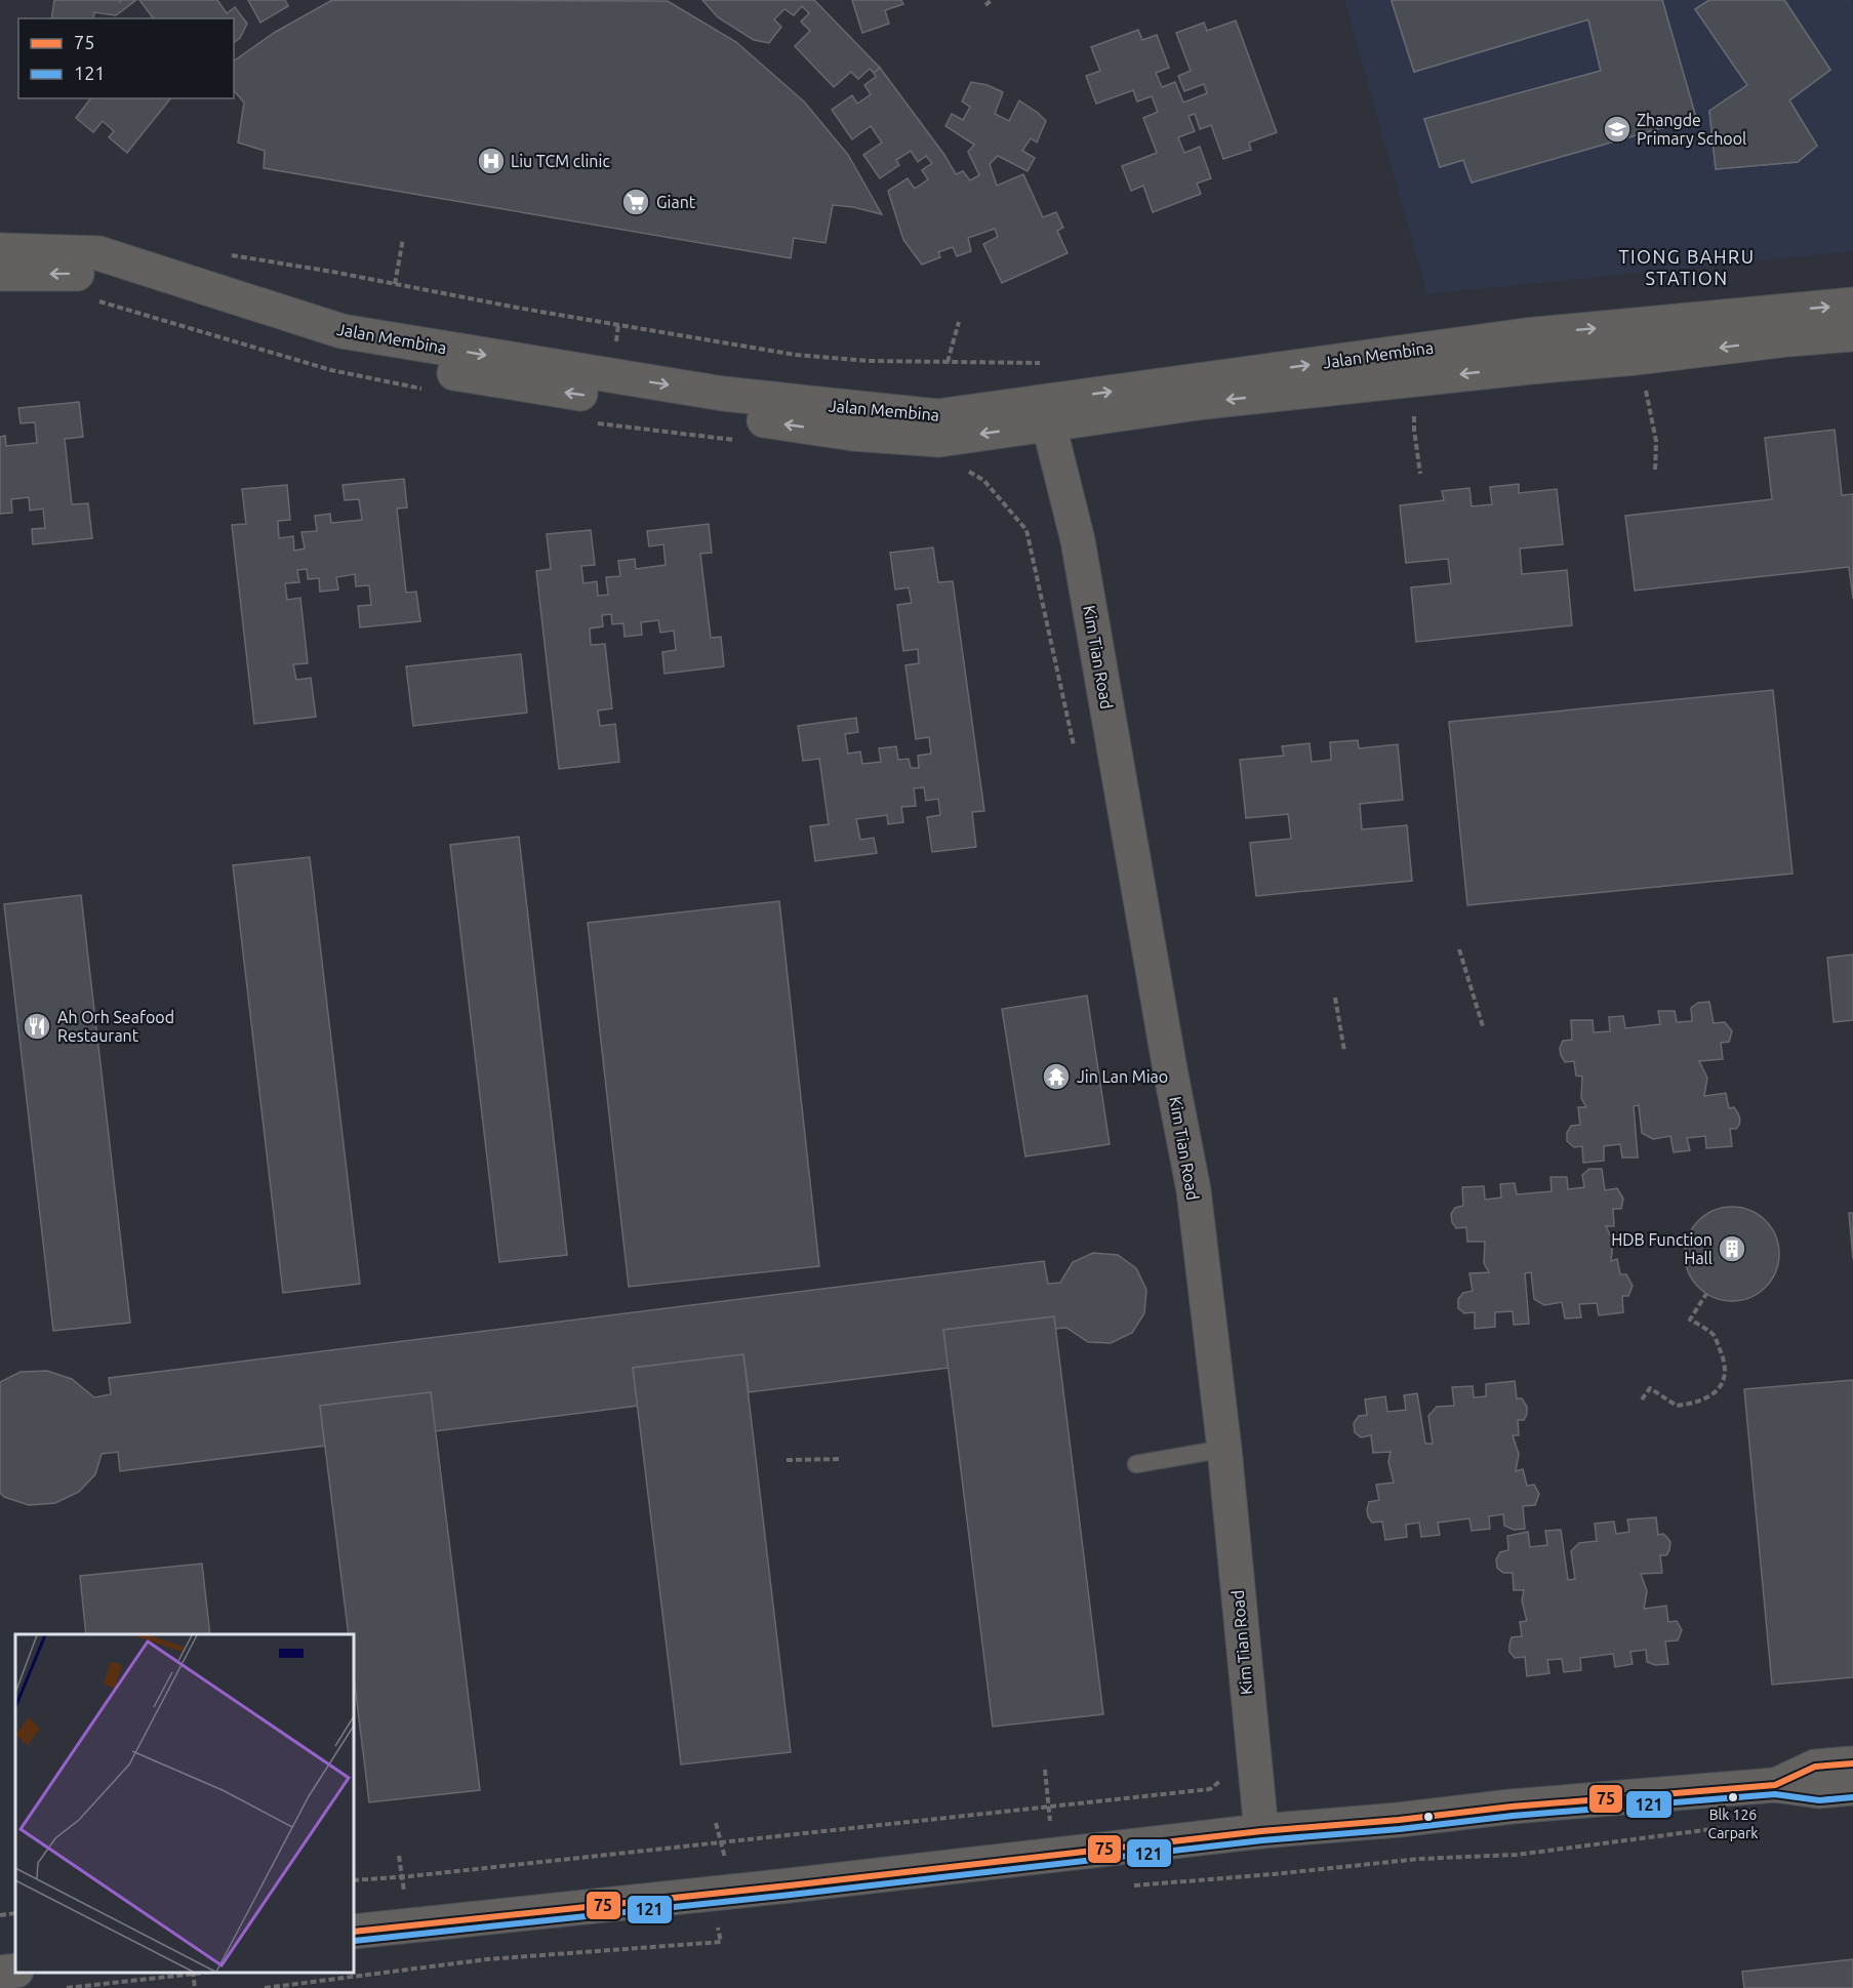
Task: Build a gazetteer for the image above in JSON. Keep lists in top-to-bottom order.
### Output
{
  "streets": {
    "street": ["Jalan Membina", "Kim Tian Road"]
  },
  "crossings": [
    ["Jalan Membina", "Kim Tian Road"]
  ],
  "districts": ["TIONG BAHRU STATION"],
  "places": {
    "school or university": ["Zhangde Primary School"],
    "hospital": ["Liu TCM clinic"],
    "supermarket": ["Giant"],
    "restaurant": ["Ah Orh Seafood Restaurant"],
    "temple": ["Jin Lan Miao"],
    "building": ["HDB Function Hall"],
    "other": ["Blk 126 Carpark"]
  },
  "lines": ["transit line 75", "transit line 121"],
  "legend": ["75", "121"]
}
